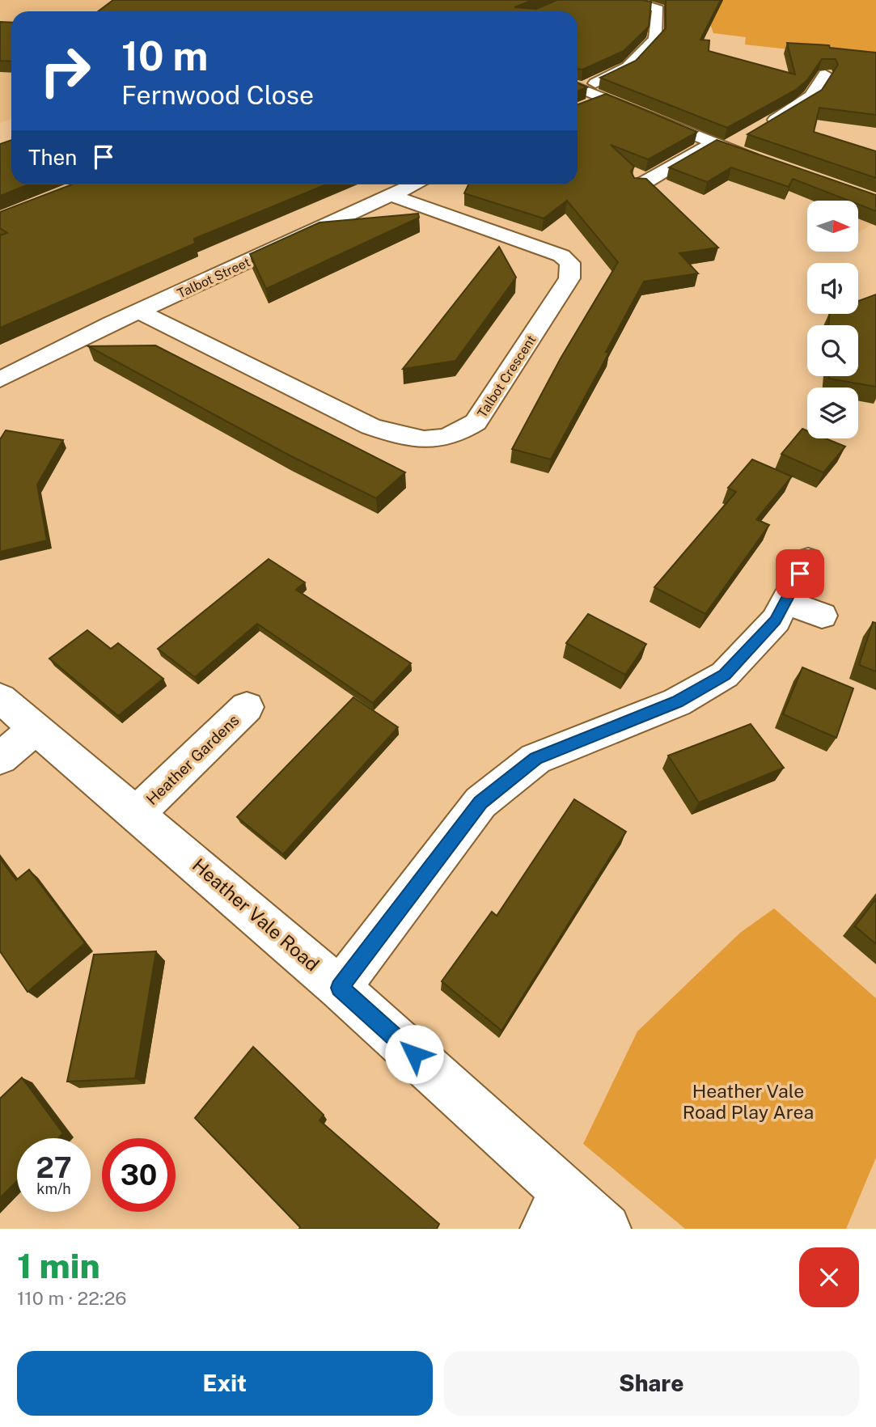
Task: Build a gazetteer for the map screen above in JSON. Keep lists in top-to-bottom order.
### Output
{
  "streets": {
    "street": [
      "Talbot Street",
      "Talbot Crescent",
      "Heather Gardens",
      "Heather Vale Road"
    ]
  },
  "crossings": [
    ["Talbot Street", "Talbot Crescent"],
    ["Heather Gardens", "Heather Vale Road"]
  ],
  "parks": ["Heather Vale Road Play Area"],
  "north": "right",
  "page": {
    "turn": ["10 m", "Fernwood Close"],
    "then": "Then",
    "speed": "27 km/h",
    "limit": "30",
    "heading": ["1 min", "110 m · 22:26"],
    "buttons": ["Exit", "Share"]
  }
}
